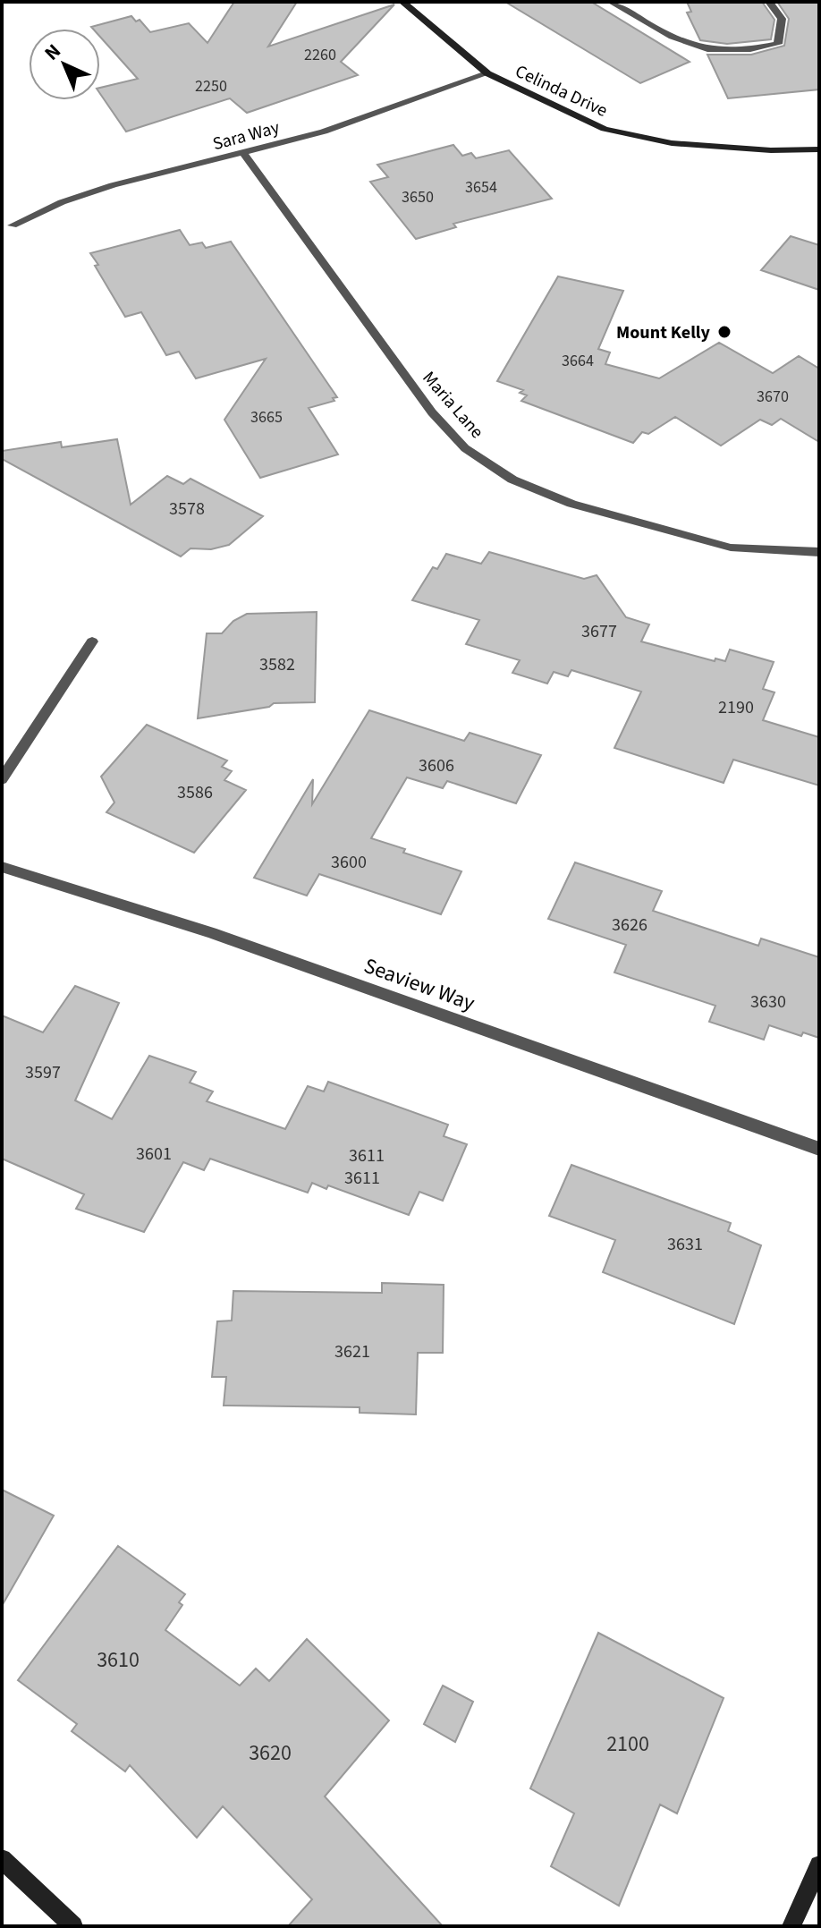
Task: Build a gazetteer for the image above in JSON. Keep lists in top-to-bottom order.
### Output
{
  "streets": {
    "street": [
      "Celinda Drive",
      "Sara Way",
      "Maria Lane",
      "Seaview Way"
    ]
  },
  "crossings": [
    ["Celinda Drive", "Sara Way"],
    ["Sara Way", "Maria Lane"]
  ],
  "places": ["Mount Kelly"],
  "house_numbers": [
    "2260",
    "2250",
    "3654",
    "3650",
    "3664",
    "3670",
    "3665",
    "3578",
    "3677",
    "3582",
    "2190",
    "3606",
    "3586",
    "3600",
    "3626",
    "3630",
    "3597",
    "3601",
    "3611",
    "3611",
    "3631",
    "3621",
    "3610",
    "2100",
    "3620"
  ],
  "north": "top left"
}
